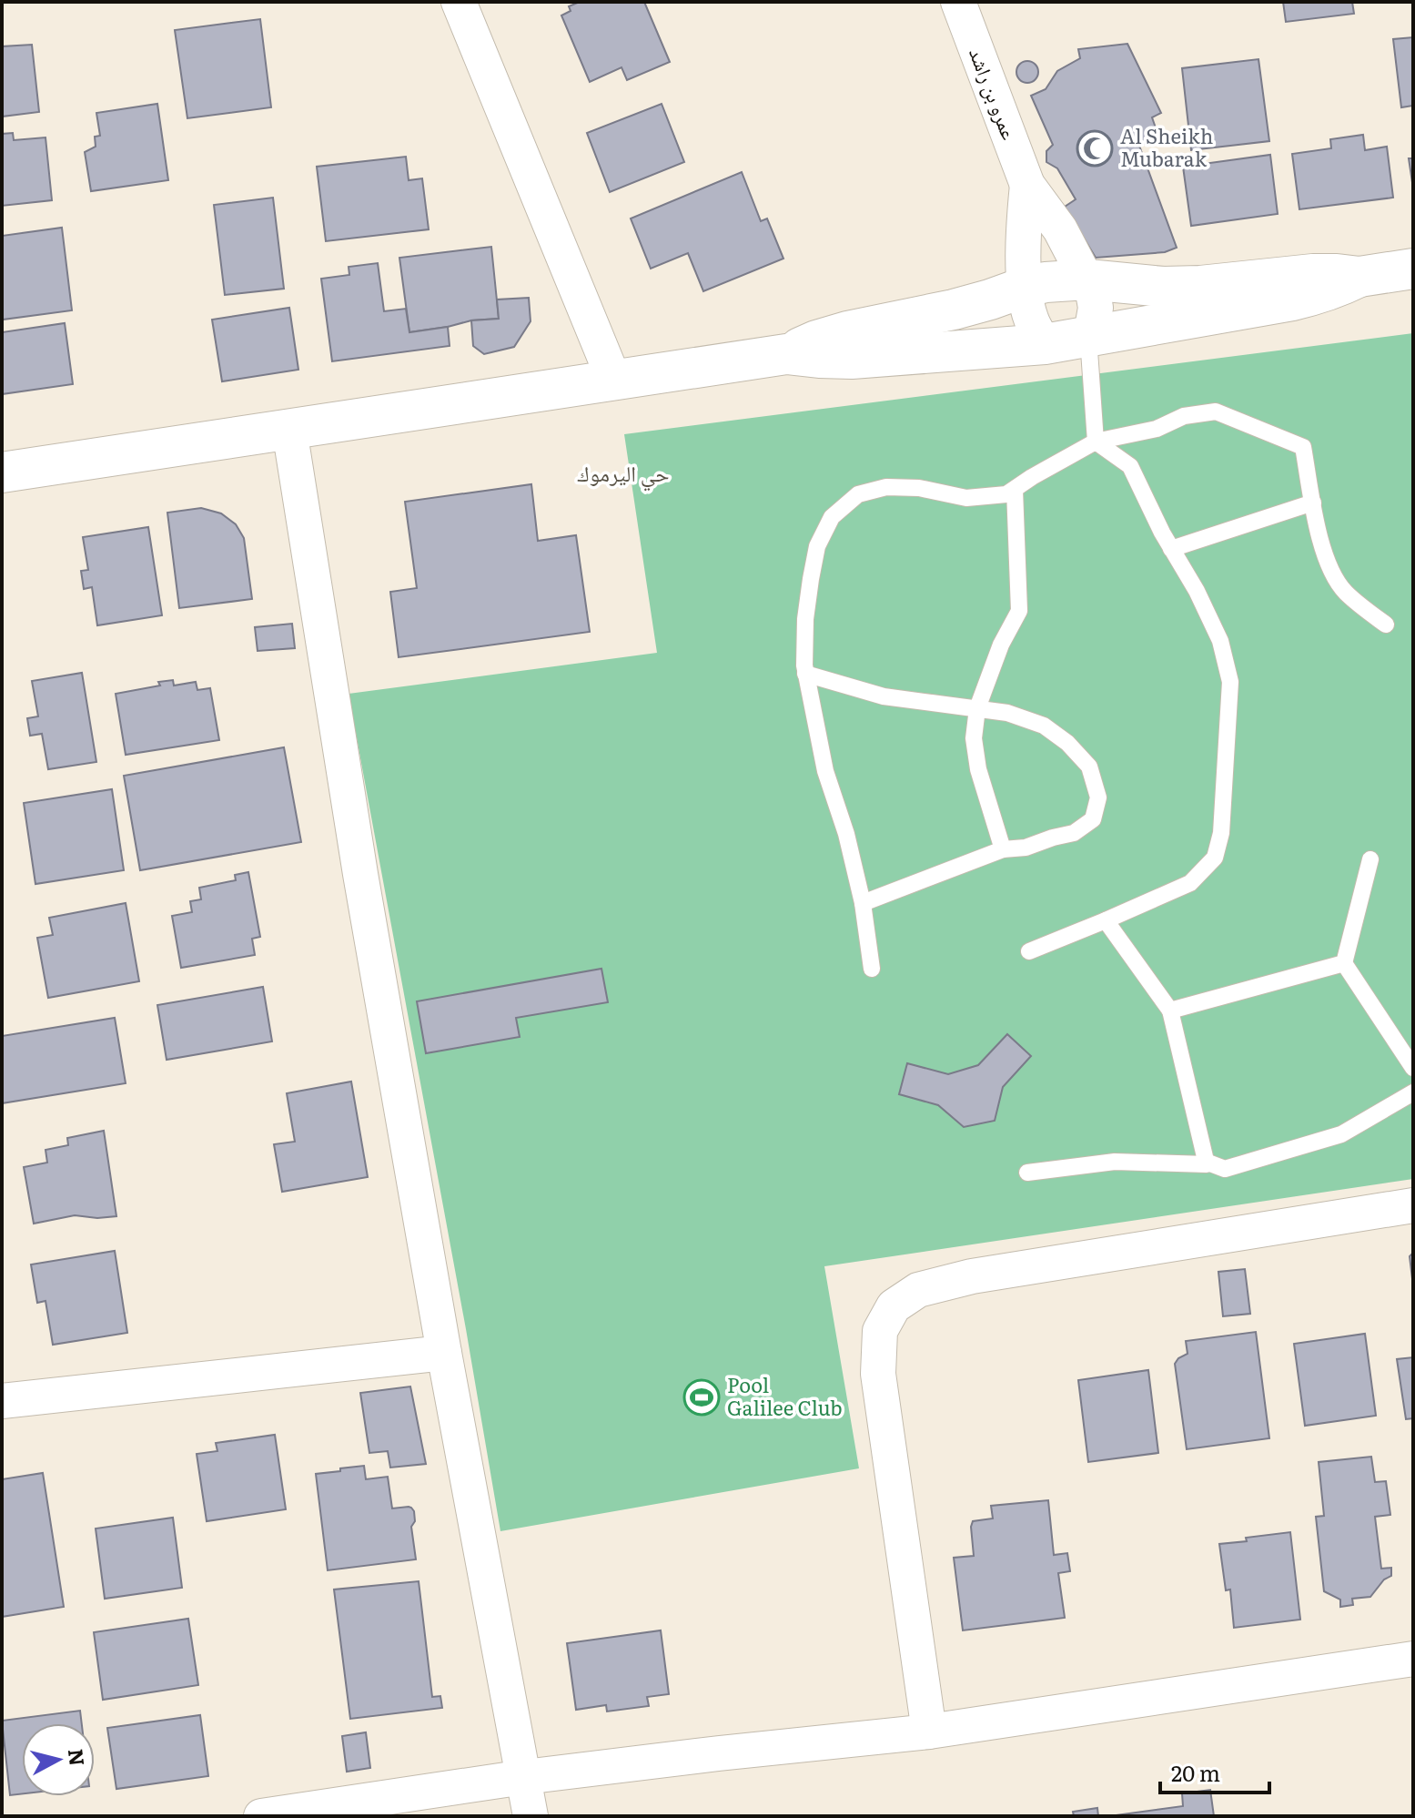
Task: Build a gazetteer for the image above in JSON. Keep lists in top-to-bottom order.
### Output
{
  "streets": {
    "street": ["عمرو بن راشد"]
  },
  "districts": ["حي اليرموك"],
  "places": {
    "mosque": ["Al Sheikh Mubarak"],
    "sports": ["Pool Galilee Club"]
  },
  "scale_bar": "20 m",
  "north": "right"
}
